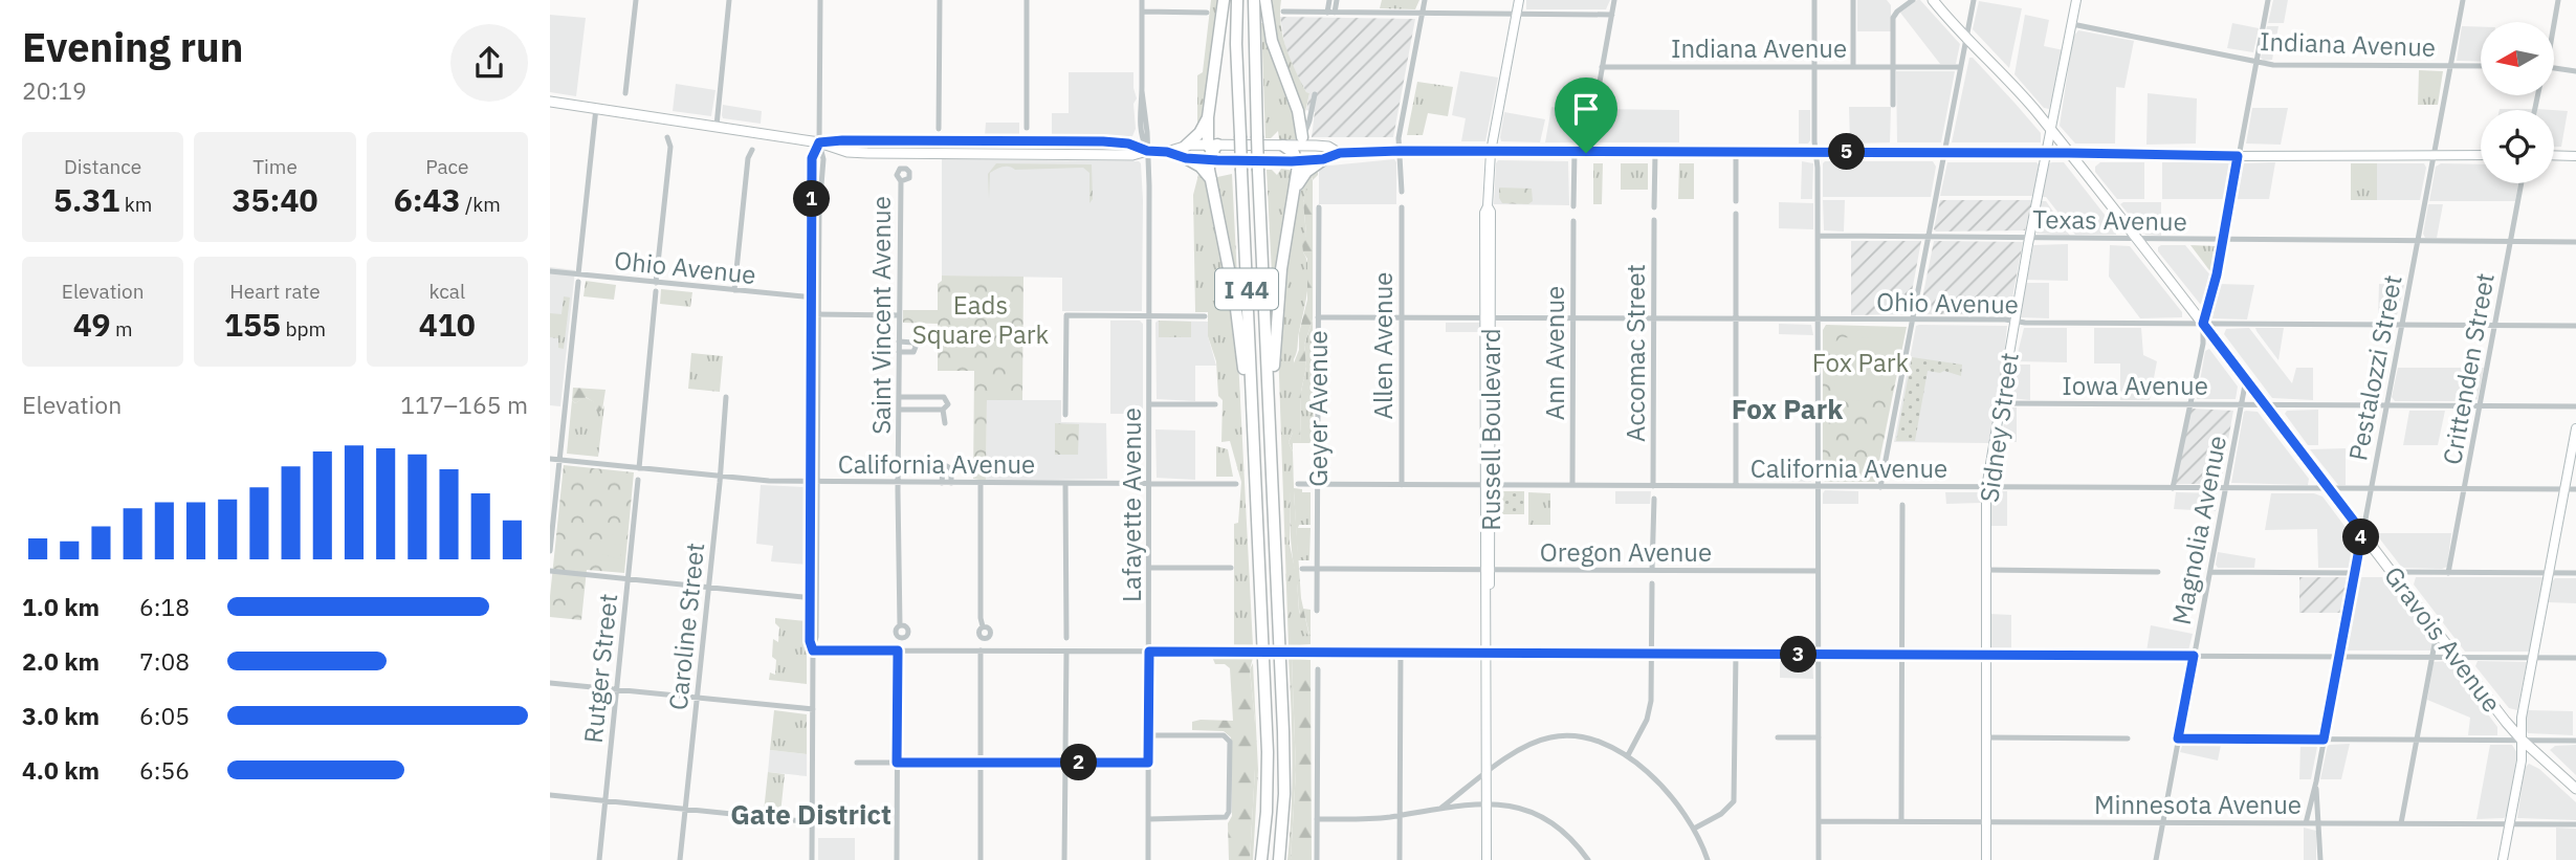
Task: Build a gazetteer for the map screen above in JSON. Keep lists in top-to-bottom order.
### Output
{
  "streets": {
    "highway": ["I 44"],
    "main road": ["Sidney Street", "Russell Boulevard", "Gravois Avenue"],
    "street": [
      "Indiana Avenue",
      "Texas Avenue",
      "Ohio Avenue",
      "Saint Vincent Avenue",
      "Allen Avenue",
      "Ann Avenue",
      "Accomac Street",
      "Pestalozzi Street",
      "Crittenden Street",
      "Iowa Avenue",
      "Geyer Avenue",
      "California Avenue",
      "Lafayette Avenue",
      "Magnolia Avenue",
      "Oregon Avenue",
      "Caroline Street",
      "Rutger Street",
      "Minnesota Avenue"
    ]
  },
  "crossings": [
    ["Indiana Avenue", "Pestalozzi Street"],
    ["Indiana Avenue", "Sidney Street"],
    ["Texas Avenue", "Pestalozzi Street"],
    ["Texas Avenue", "Crittenden Street"],
    ["Texas Avenue", "Sidney Street"],
    ["Texas Avenue", "Gravois Avenue"],
    ["Ohio Avenue", "Allen Avenue"],
    ["Ohio Avenue", "Ann Avenue"],
    ["Ohio Avenue", "Accomac Street"],
    ["Ohio Avenue", "Pestalozzi Street"],
    ["Ohio Avenue", "Crittenden Street"],
    ["Ohio Avenue", "Geyer Avenue"],
    ["Ohio Avenue", "Sidney Street"],
    ["Ohio Avenue", "Russell Boulevard"],
    ["Ohio Avenue", "Gravois Avenue"],
    ["Saint Vincent Avenue", "California Avenue"],
    ["Allen Avenue", "California Avenue"],
    ["Ann Avenue", "California Avenue"],
    ["Accomac Street", "California Avenue"],
    ["Pestalozzi Street", "Iowa Avenue"],
    ["Pestalozzi Street", "California Avenue"],
    ["Pestalozzi Street", "Gravois Avenue"],
    ["Pestalozzi Street", "Minnesota Avenue"],
    ["Crittenden Street", "Iowa Avenue"],
    ["Crittenden Street", "California Avenue"],
    ["Iowa Avenue", "Sidney Street"],
    ["Iowa Avenue", "Magnolia Avenue"],
    ["Iowa Avenue", "Gravois Avenue"],
    ["Geyer Avenue", "California Avenue"],
    ["Geyer Avenue", "Oregon Avenue"],
    ["Sidney Street", "California Avenue"],
    ["Sidney Street", "Gravois Avenue"],
    ["Sidney Street", "Minnesota Avenue"],
    ["Russell Boulevard", "California Avenue"],
    ["Russell Boulevard", "Oregon Avenue"],
    ["California Avenue", "Lafayette Avenue"],
    ["California Avenue", "Magnolia Avenue"],
    ["California Avenue", "Caroline Street"],
    ["California Avenue", "Gravois Avenue"],
    ["Magnolia Avenue", "Gravois Avenue"],
    ["Magnolia Avenue", "Minnesota Avenue"]
  ],
  "districts": ["Fox Park", "Gate District"],
  "parks": ["Eads Square Park", "Fox Park"],
  "north": "left",
  "page": {
    "heading": ["Evening run", "20:19"],
    "stats": [
      ["Distance", "5.31 km"],
      ["Time", "35:40"],
      ["Pace", "6:43 /km"],
      ["Elevation", "49 m"],
      ["Heart rate", "155 bpm"],
      ["kcal", "410"]
    ],
    "pins": [
      "5",
      "1",
      "4",
      "3",
      "2"
    ],
    "chart": ["Elevation", "117–165 m"],
    "list": [
      {
        "name": "1.0 km",
        "note": "6:18"
      },
      {
        "name": "2.0 km",
        "note": "7:08"
      },
      {
        "name": "3.0 km",
        "note": "6:05"
      },
      {
        "name": "4.0 km",
        "note": "6:56"
      }
    ]
  }
}
